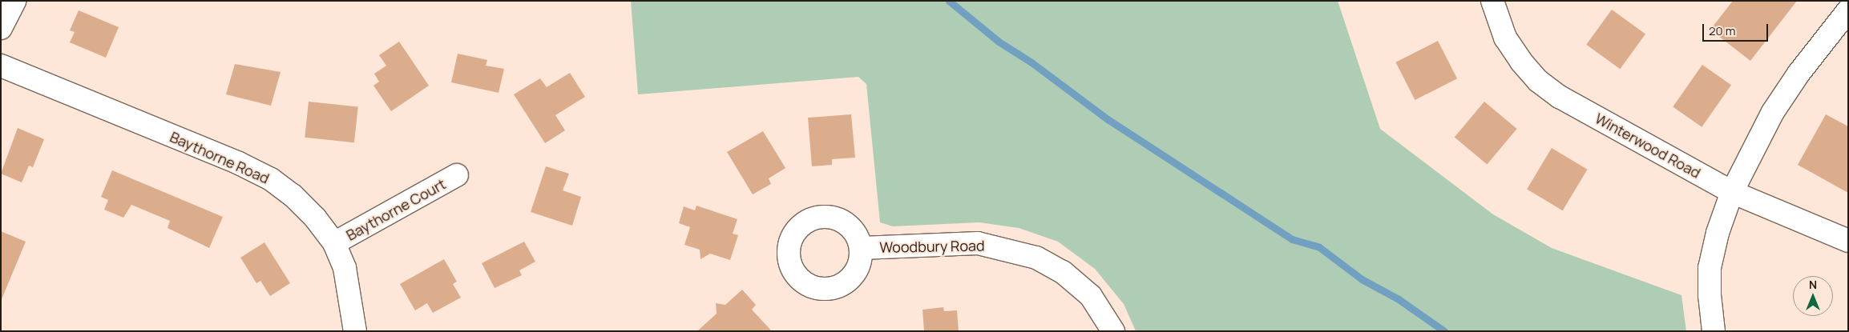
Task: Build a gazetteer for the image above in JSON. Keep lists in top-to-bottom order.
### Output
{
  "streets": {
    "street": [
      "Winterwood Road",
      "Baythorne Road",
      "Baythorne Court",
      "Woodbury Road"
    ]
  },
  "crossings": [
    ["Baythorne Road", "Baythorne Court"]
  ],
  "scale_bar": "20 m",
  "north": "top"
}
